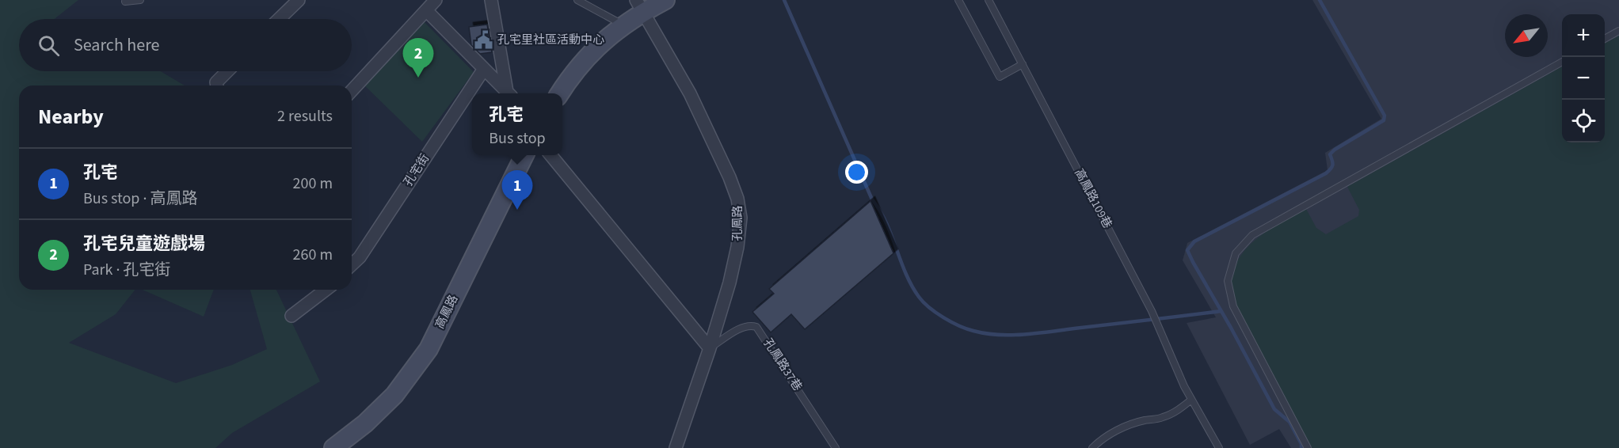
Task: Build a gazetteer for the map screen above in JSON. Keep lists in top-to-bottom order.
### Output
{
  "streets": {
    "street": ["孔宅街", "孔鳳路", "高鳳路"],
    "lane": ["高鳳路109巷", "孔鳳路37巷"]
  },
  "crossings": [
    ["孔鳳路", "孔鳳路37巷"]
  ],
  "places": {
    "public building": ["孔宅里社區活動中心"]
  },
  "north": "bottom left",
  "page": {
    "map_buttons": ["+", "−"],
    "search": "Search here",
    "pins": ["2", "1"],
    "heading": ["Nearby", "2 results"],
    "popup": ["孔宅", "Bus stop"],
    "list": [
      {
        "mark": "1",
        "name": "孔宅",
        "note": "Bus stop · 高鳳路",
        "value": "200 m"
      },
      {
        "mark": "2",
        "name": "孔宅兒童遊戲場",
        "note": "Park · 孔宅街",
        "value": "260 m"
      }
    ]
  }
}
